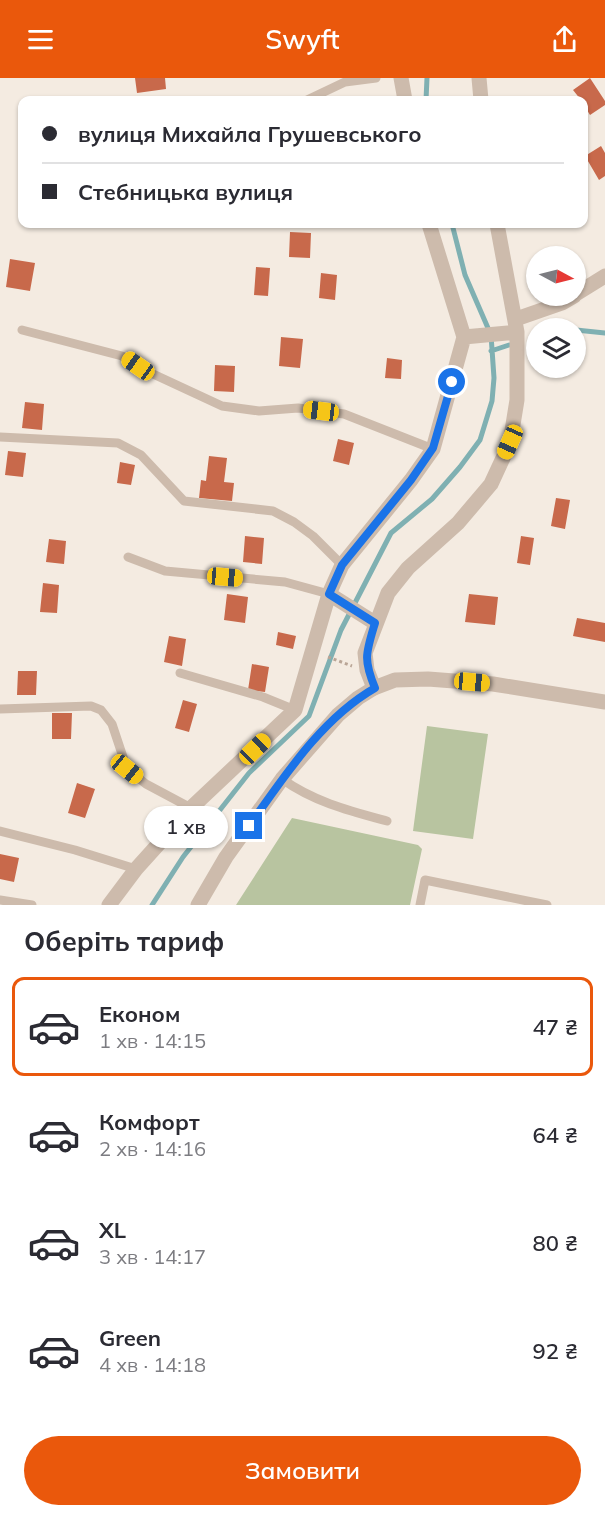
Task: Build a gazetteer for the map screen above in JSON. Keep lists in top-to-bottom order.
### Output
{
  "north": "right",
  "page": {
    "header": "Swyft",
    "banner": ["вулиця Михайла Грушевського", "Стебницька вулиця"],
    "bubble": "1 хв",
    "heading": "Оберіть тариф",
    "list": [
      {
        "name": "Економ",
        "note": "1 хв · 14:15",
        "value": "47 ₴"
      },
      {
        "name": "Комфорт",
        "note": "2 хв · 14:16",
        "value": "64 ₴"
      },
      {
        "name": "XL",
        "note": "3 хв · 14:17",
        "value": "80 ₴"
      },
      {
        "name": "Green",
        "note": "4 хв · 14:18",
        "value": "92 ₴"
      }
    ],
    "buttons": "Замовити"
  }
}
